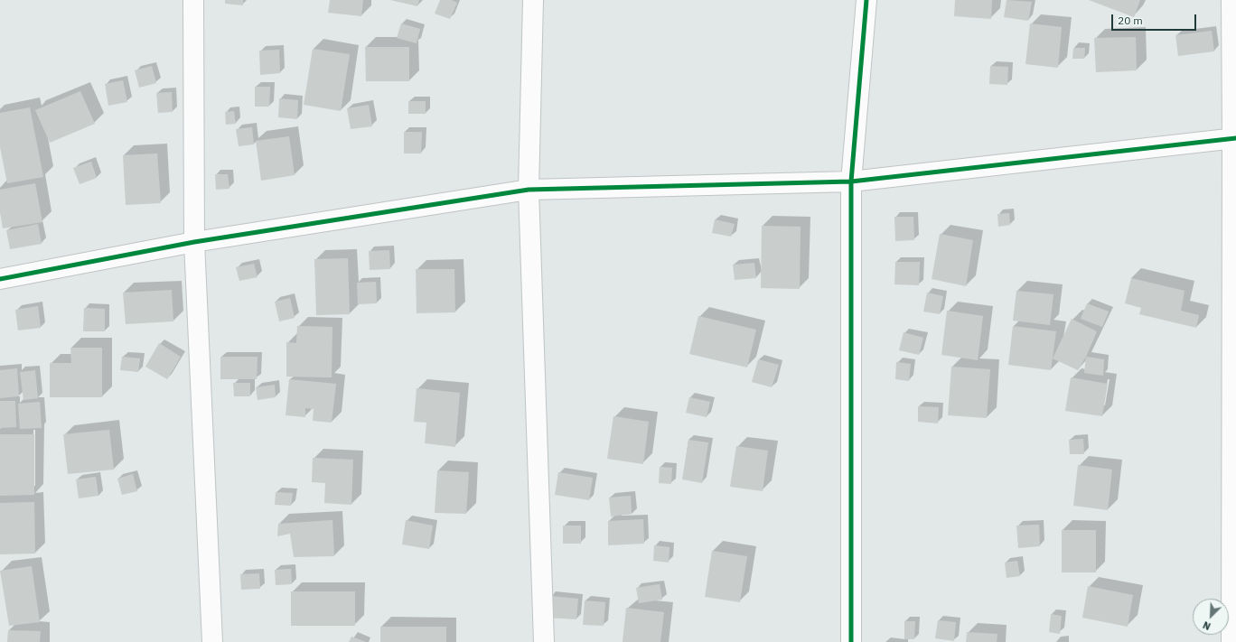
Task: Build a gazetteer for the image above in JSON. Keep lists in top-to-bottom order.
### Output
{
  "scale_bar": "20 m",
  "north": "bottom left"
}
